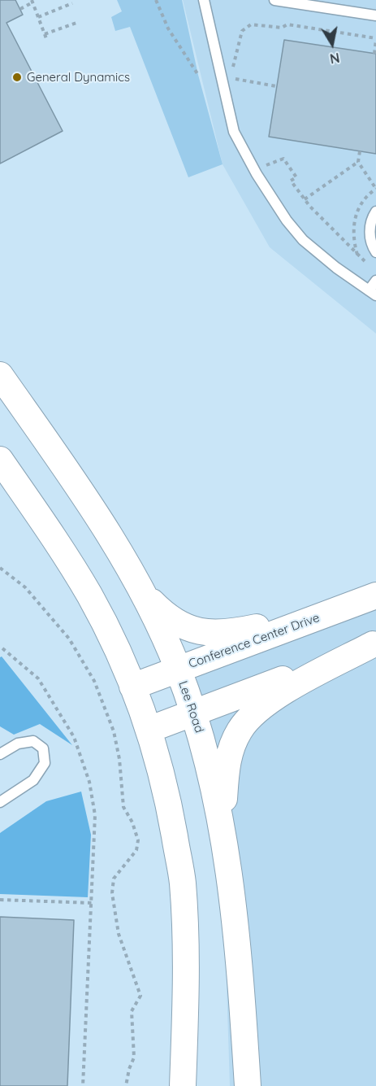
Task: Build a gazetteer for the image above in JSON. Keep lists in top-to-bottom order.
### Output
{
  "streets": {
    "street": ["Conference Center Drive", "Lee Road"]
  },
  "crossings": [
    ["Conference Center Drive", "Lee Road"]
  ],
  "places": ["General Dynamics"],
  "north": "bottom"
}
